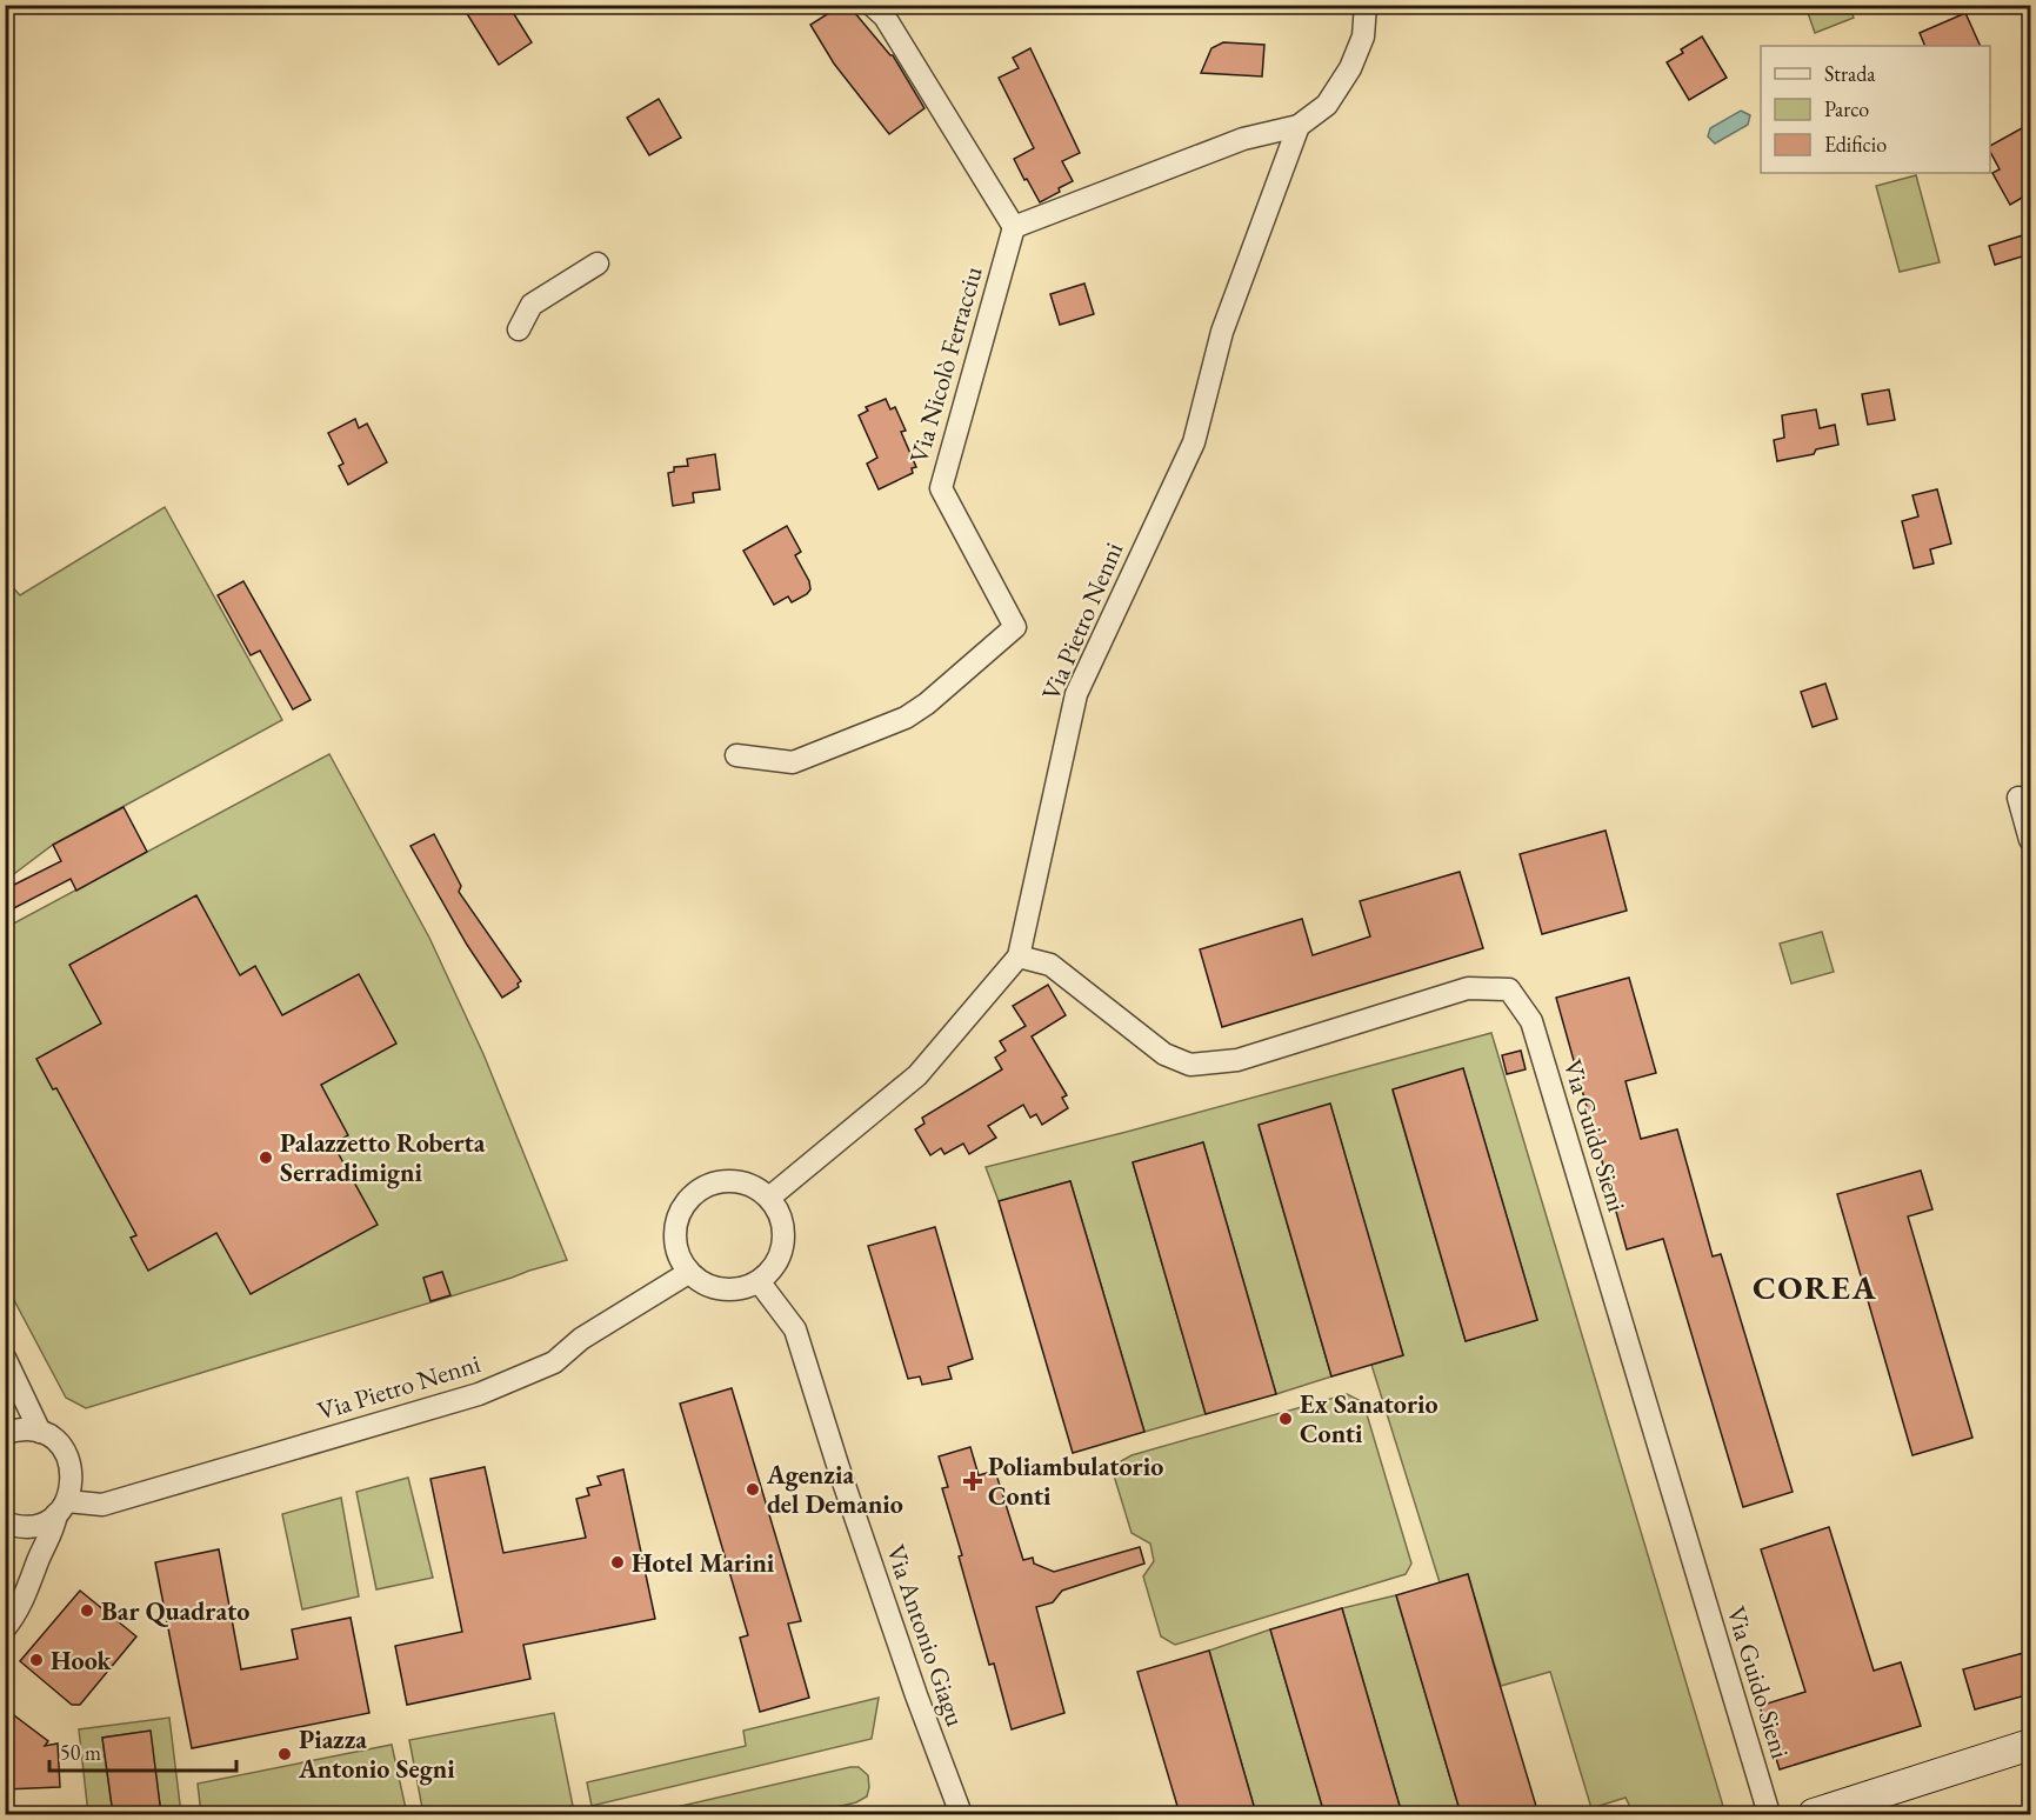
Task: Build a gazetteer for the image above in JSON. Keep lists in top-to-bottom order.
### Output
{
  "streets": {
    "street": [
      "Via Nicolò Ferracciu",
      "Via Pietro Nenni",
      "Via Guido Sieni",
      "Via Antonio Giagu"
    ]
  },
  "crossings": [
    ["Via Pietro Nenni", "Via Guido Sieni"],
    ["Via Pietro Nenni", "Via Antonio Giagu"]
  ],
  "districts": ["COREA"],
  "places": {
    "other": [
      "Palazzetto Roberta Serradimigni",
      "Ex Sanatorio Conti",
      "Agenzia del Demanio",
      "Hotel Marini",
      "Bar Quadrato",
      "Hook",
      "Piazza Antonio Segni"
    ],
    "health": ["Poliambulatorio Conti"]
  },
  "legend": ["Strada", "Parco", "Edificio"],
  "scale_bar": "50 m"
}
